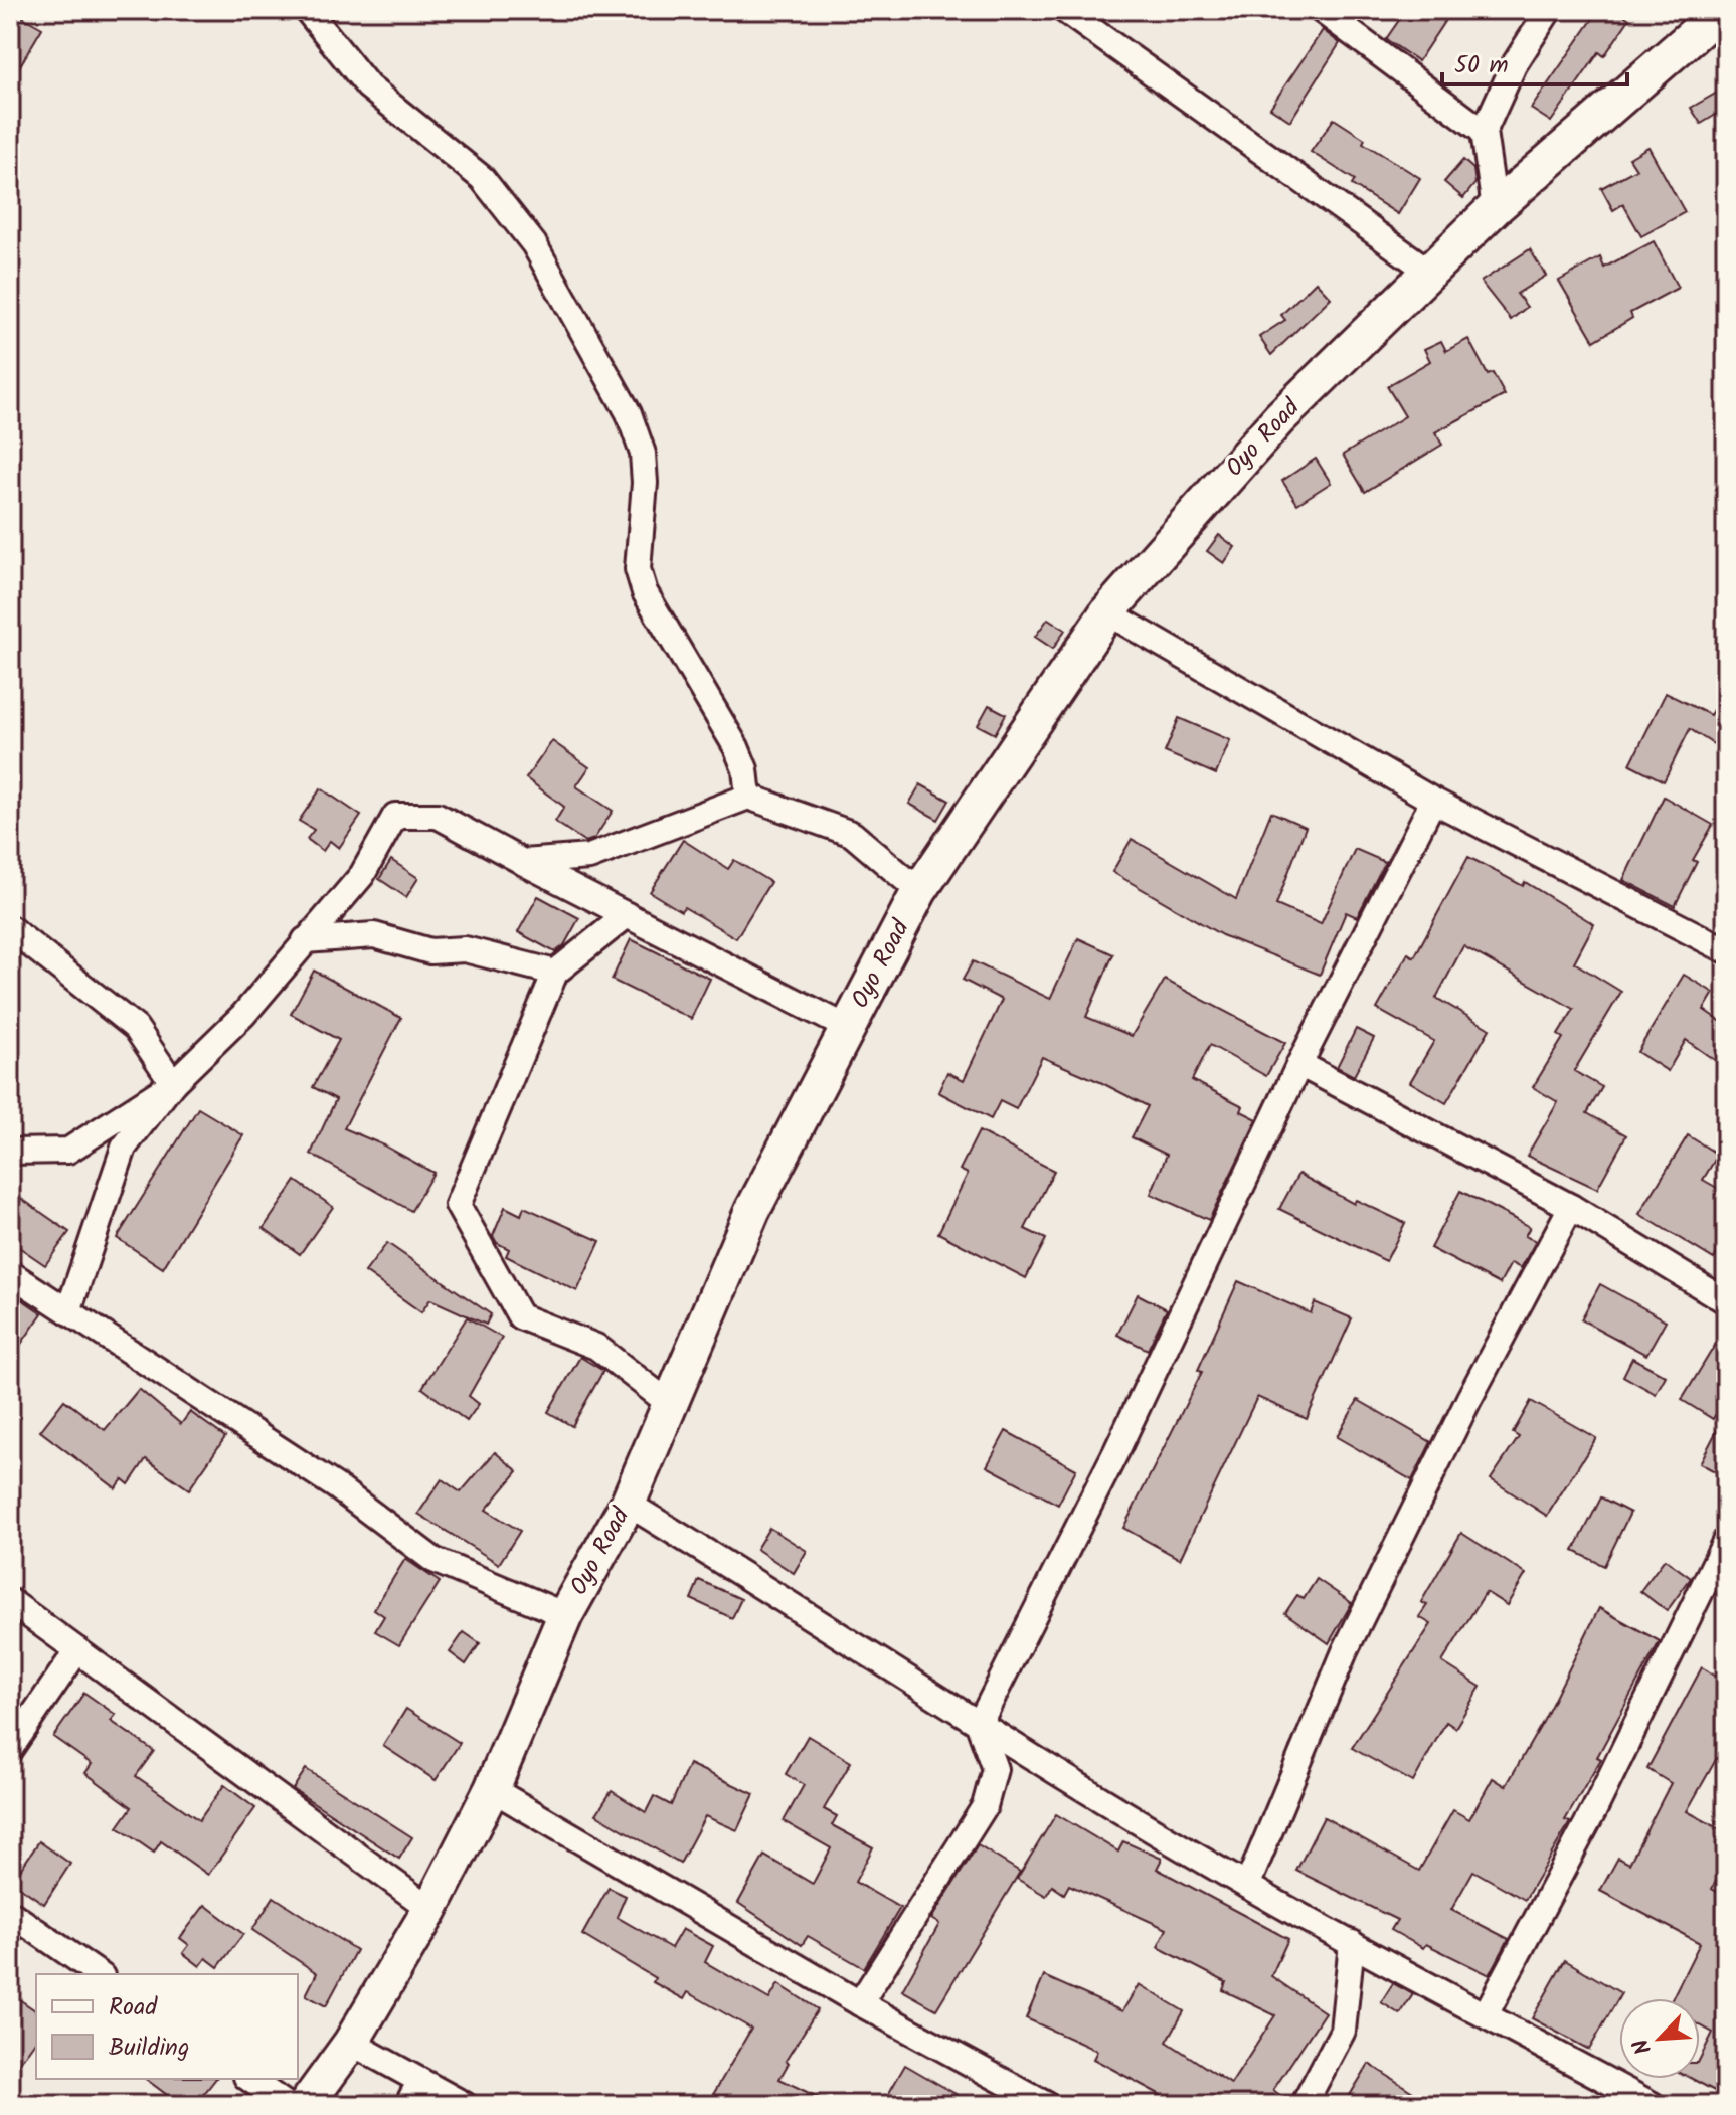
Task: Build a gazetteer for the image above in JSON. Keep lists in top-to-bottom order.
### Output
{
  "streets": {
    "street": ["Oyo Road"]
  },
  "legend": ["Road", "Building"],
  "scale_bar": "50 m",
  "north": "bottom left"
}
